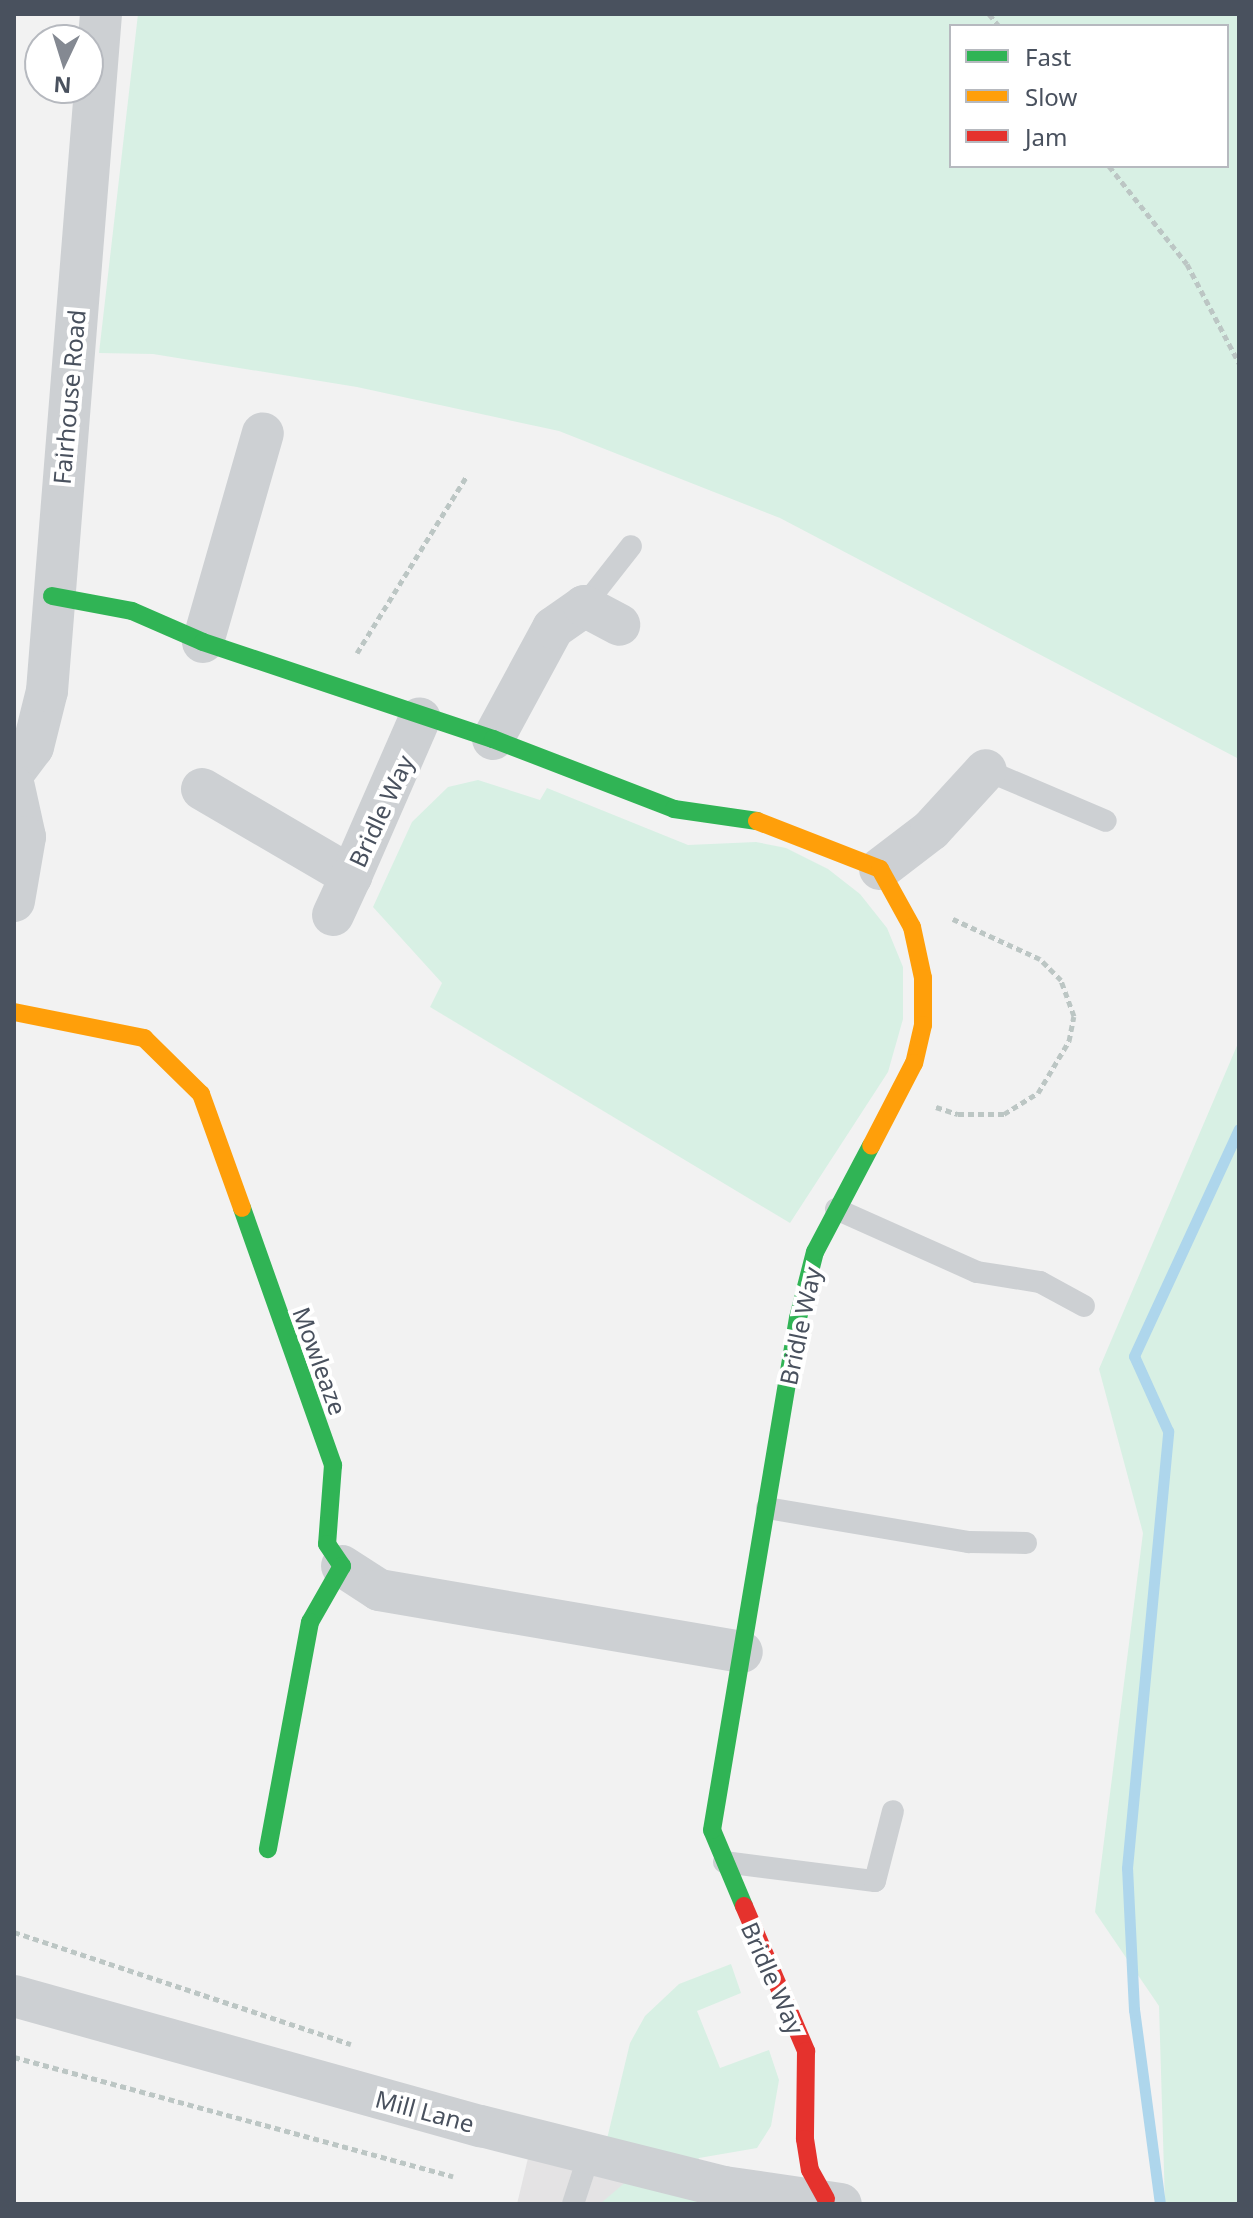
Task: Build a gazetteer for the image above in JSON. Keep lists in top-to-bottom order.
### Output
{
  "streets": {
    "street": [
      "Fairhouse Road",
      "Bridle Way",
      "Mowleaze",
      "Mill Lane"
    ]
  },
  "crossings": [
    ["Bridle Way", "Mill Lane"]
  ],
  "legend": ["Fast", "Slow", "Jam"],
  "north": "bottom"
}
